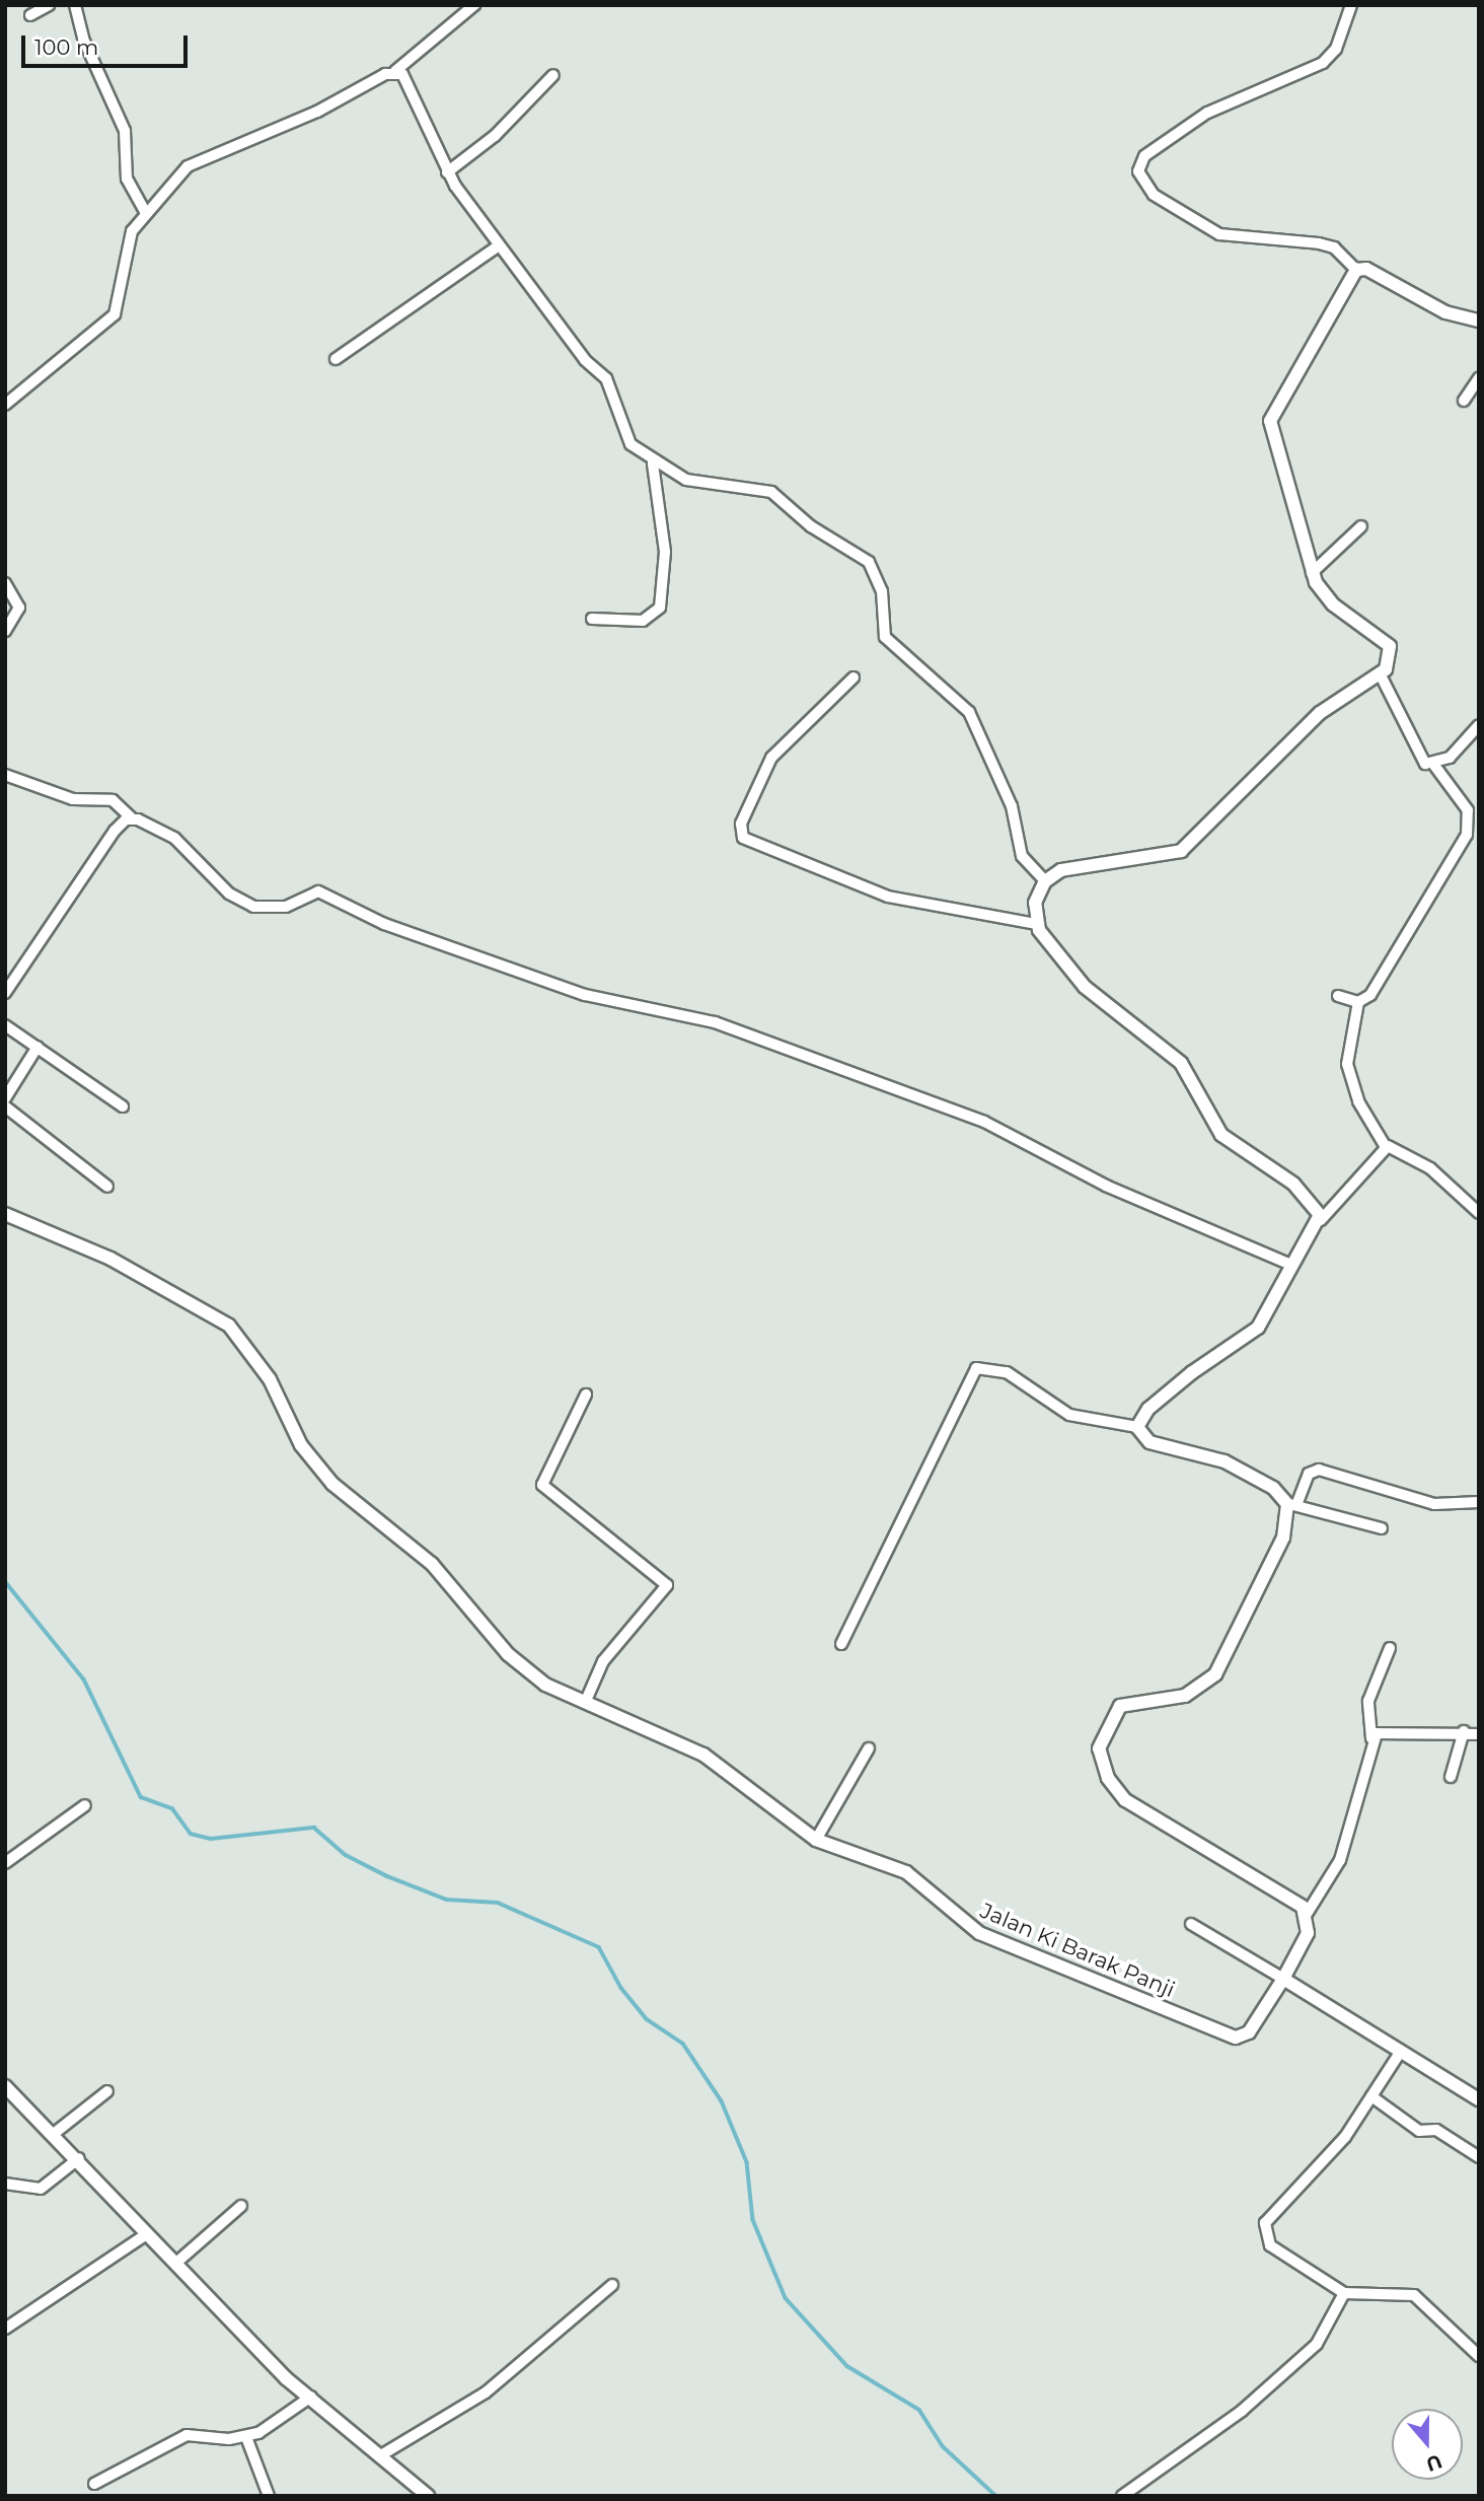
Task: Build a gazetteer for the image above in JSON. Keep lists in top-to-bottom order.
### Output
{
  "streets": {
    "street": ["Jalan Ki Barak Panji"]
  },
  "scale_bar": "100 m",
  "north": "bottom"
}
